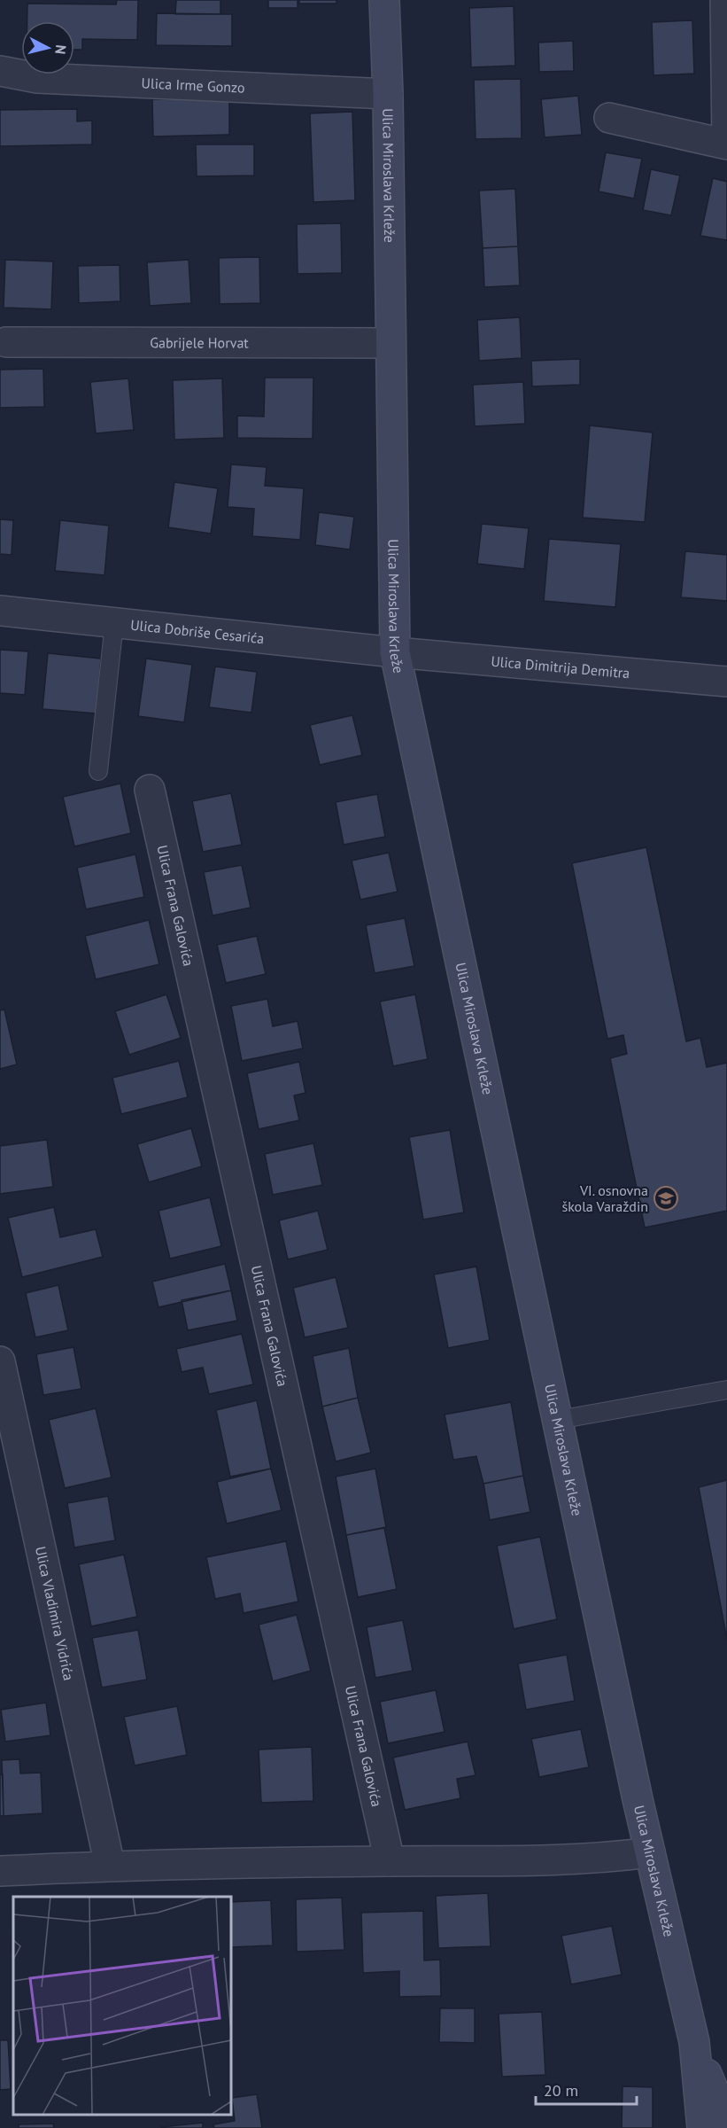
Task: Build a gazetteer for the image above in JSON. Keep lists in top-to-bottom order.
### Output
{
  "streets": {
    "street": [
      "Ulica Irme Gonzo",
      "Ulica Miroslava Krleže",
      "Gabrijele Horvat",
      "Ulica Dobriše Cesarića",
      "Ulica Dimitrija Demitra",
      "Ulica Frana Galovića",
      "Ulica Vladimira Vidrića"
    ]
  },
  "crossings": [
    ["Ulica Irme Gonzo", "Ulica Miroslava Krleže"],
    ["Ulica Miroslava Krleže", "Gabrijele Horvat"],
    ["Ulica Miroslava Krleže", "Ulica Dobriše Cesarića"],
    ["Ulica Miroslava Krleže", "Ulica Dimitrija Demitra"],
    ["Ulica Dobriše Cesarića", "Ulica Dimitrija Demitra"]
  ],
  "places": {
    "school or university": ["VI. osnovna škola Varaždin"]
  },
  "scale_bar": "20 m",
  "north": "right"
}
